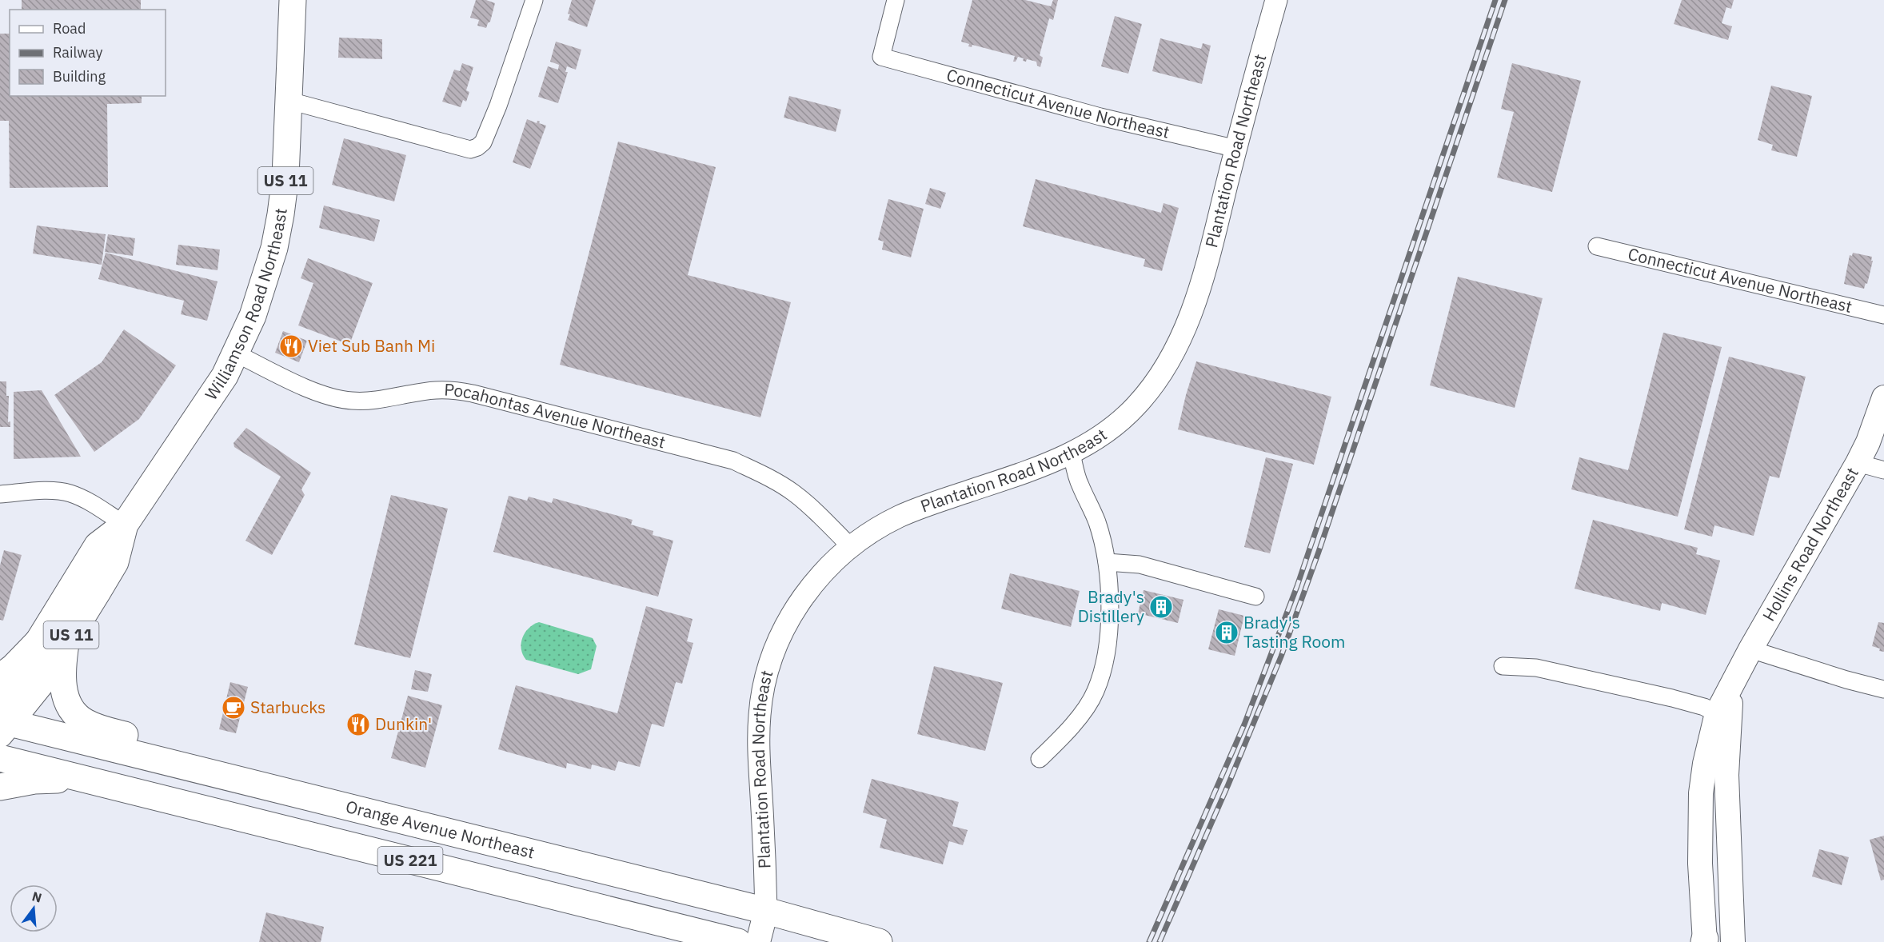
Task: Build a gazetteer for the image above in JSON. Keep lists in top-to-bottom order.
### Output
{
  "streets": {
    "main road": [
      "US 11",
      "Williamson Road Northeast",
      "Hollins Road Northeast",
      "Orange Avenue Northeast",
      "US 221"
    ],
    "street": ["Connecticut Avenue Northeast", "Plantation Road Northeast", "Pocahontas Avenue Northeast"]
  },
  "crossings": [
    ["Connecticut Avenue Northeast", "Plantation Road Northeast"],
    ["Plantation Road Northeast", "Pocahontas Avenue Northeast"],
    ["Plantation Road Northeast", "Orange Avenue Northeast"],
    ["Williamson Road Northeast", "Pocahontas Avenue Northeast"],
    ["Williamson Road Northeast", "Orange Avenue Northeast"]
  ],
  "places": {
    "restaurant": ["Viet Sub Banh Mi", "Dunkin'"],
    "building": ["Brady's Distillery", "Brady's Tasting Room"],
    "cafe": ["Starbucks"]
  },
  "legend": ["Road", "Railway", "Building"],
  "north": "top"
}
